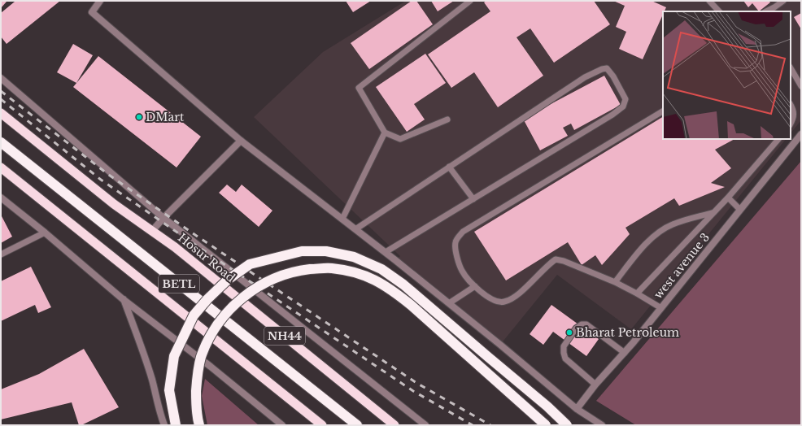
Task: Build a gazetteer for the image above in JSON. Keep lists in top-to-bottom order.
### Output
{
  "streets": {
    "highway": ["Hosur Road", "BETL", "NH44"],
    "street": ["west avenue 3"]
  },
  "places": ["DMart", "Bharat Petroleum"]
}
